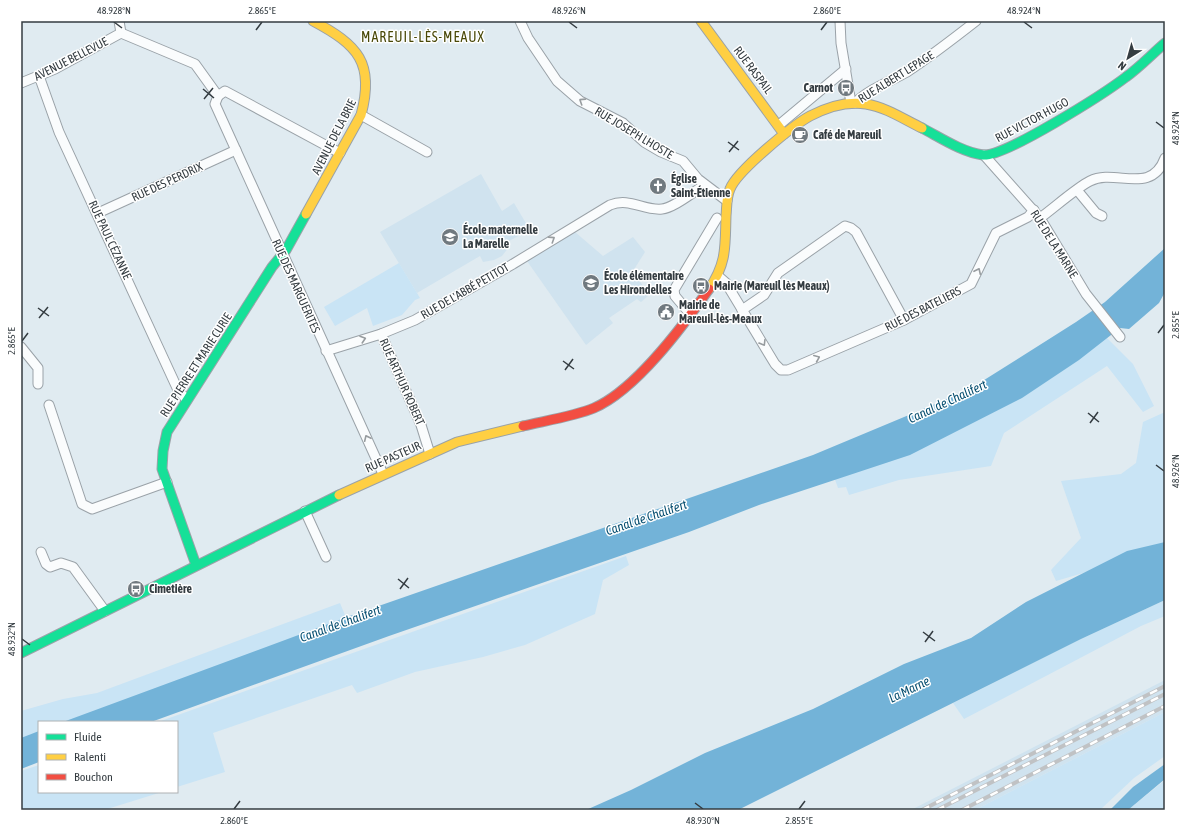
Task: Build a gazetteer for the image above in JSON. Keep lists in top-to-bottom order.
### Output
{
  "streets": {
    "street": [
      "AVENUE BELLEVUE",
      "RUE RASPAIL",
      "RUE ALBERT LEPAGE",
      "RUE VICTOR HUGO",
      "RUE JOSEPH LHOSTE",
      "AVENUE DE LA BRIE",
      "RUE DES PERDRIX",
      "RUE PAUL CÉZANNE",
      "RUE DE LA MARNE",
      "RUE DES MARGUERITES",
      "RUE DE L'ABBÉ PETITOT",
      "RUE DES BATELIERS",
      "RUE PIERRE ET MARIE CURIE",
      "RUE ARTHUR ROBERT",
      "RUE PASTEUR"
    ]
  },
  "crossings": [
    ["AVENUE BELLEVUE", "RUE PAUL CÉZANNE"],
    ["AVENUE BELLEVUE", "RUE DES MARGUERITES"],
    ["RUE RASPAIL", "RUE PASTEUR"],
    ["RUE ALBERT LEPAGE", "RUE PASTEUR"],
    ["RUE VICTOR HUGO", "RUE DE LA MARNE"],
    ["RUE JOSEPH LHOSTE", "RUE DE L'ABBÉ PETITOT"],
    ["RUE JOSEPH LHOSTE", "RUE PASTEUR"],
    ["AVENUE DE LA BRIE", "RUE DES MARGUERITES"],
    ["AVENUE DE LA BRIE", "RUE PIERRE ET MARIE CURIE"],
    ["RUE DES PERDRIX", "RUE PAUL CÉZANNE"],
    ["RUE DES PERDRIX", "RUE DES MARGUERITES"],
    ["RUE PAUL CÉZANNE", "RUE PIERRE ET MARIE CURIE"],
    ["RUE DE LA MARNE", "RUE DES BATELIERS"],
    ["RUE DES MARGUERITES", "RUE DE L'ABBÉ PETITOT"],
    ["RUE DES MARGUERITES", "RUE PIERRE ET MARIE CURIE"],
    ["RUE DES MARGUERITES", "RUE PASTEUR"],
    ["RUE DE L'ABBÉ PETITOT", "RUE ARTHUR ROBERT"],
    ["RUE PIERRE ET MARIE CURIE", "RUE PASTEUR"],
    ["RUE ARTHUR ROBERT", "RUE PASTEUR"]
  ],
  "one_way": ["RUE JOSEPH LHOSTE", "RUE DE L'ABBÉ PETITOT", "RUE DES BATELIERS"],
  "districts": ["MAREUIL-LÈS-MEAUX"],
  "water": ["Canal de Chalifert", "La Marne"],
  "places": {
    "bus stop": ["Carnot", "Mairie (Mareuil lès Meaux)", "Cimetière"],
    "cafe": ["Café de Mareuil"],
    "church": ["Église Saint-Étienne"],
    "school or university": ["École maternelle La Marelle", "École élémentaire Les Hirondelles"],
    "public building": ["Mairie de Mareuil-lès-Meaux"]
  },
  "legend": ["Fluide", "Ralenti", "Bouchon"],
  "north": "bottom left",
  "coordinates": [
    "48.928°N",
    "2.865°E",
    "48.926°N",
    "2.860°E",
    "48.924°N",
    "2.855°E",
    "48.932°N",
    "48.930°N"
  ]
}
